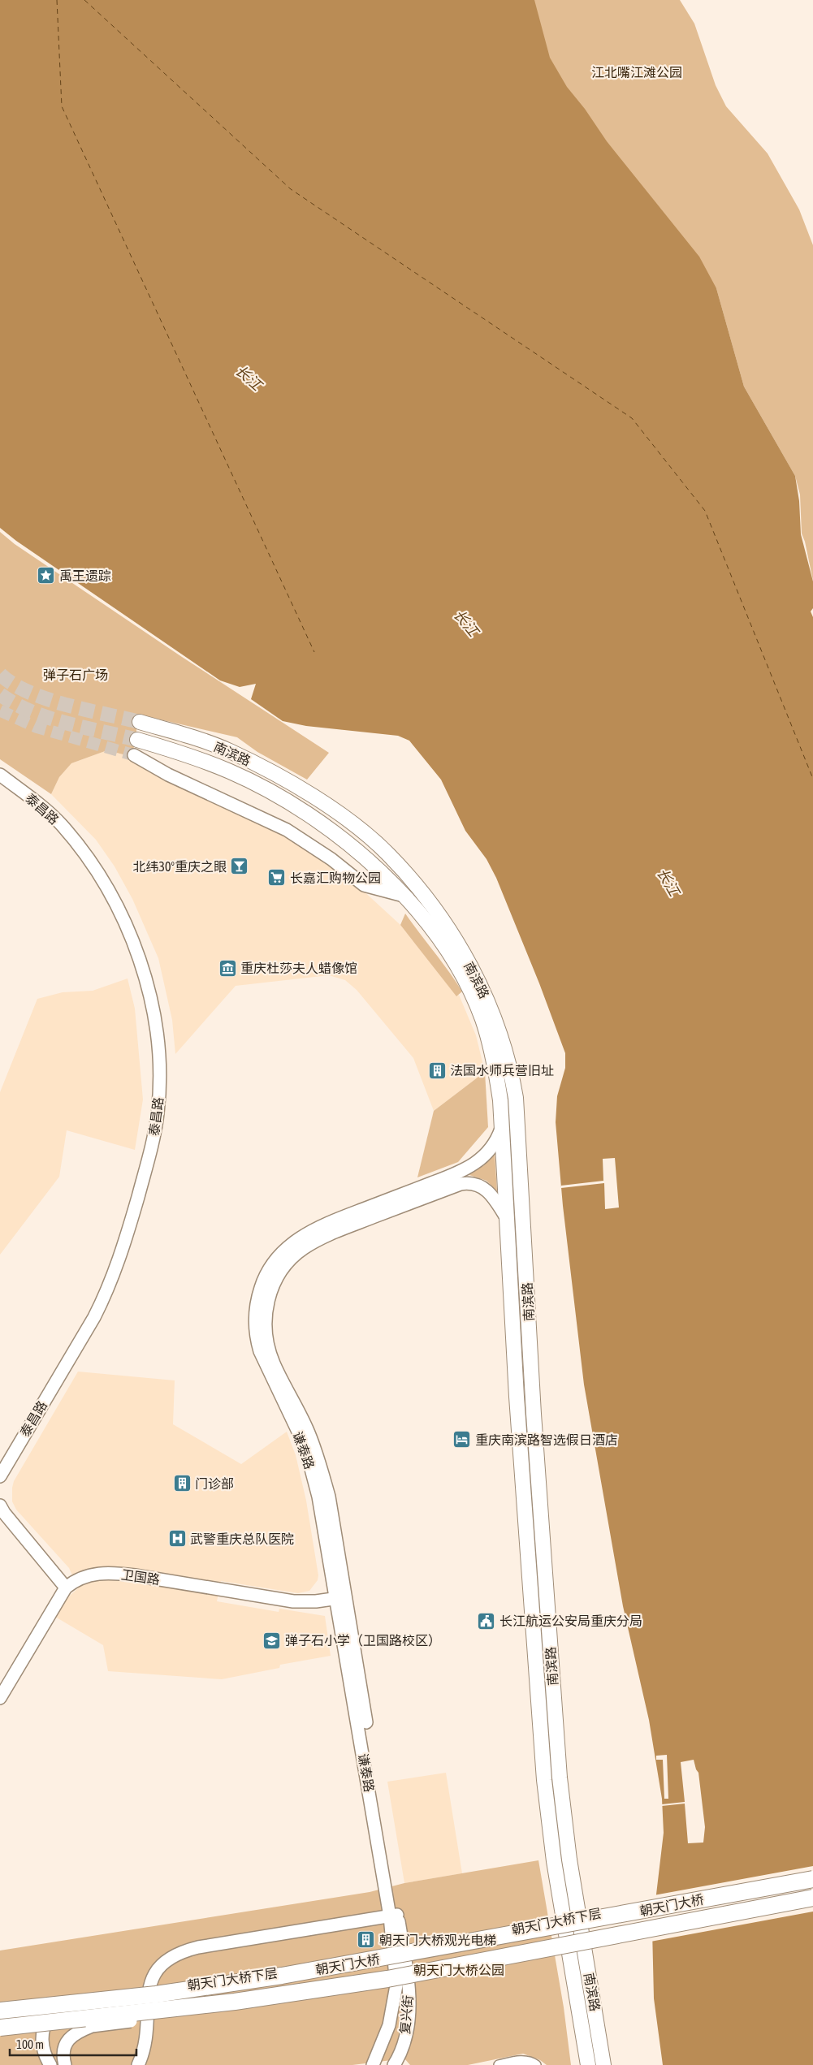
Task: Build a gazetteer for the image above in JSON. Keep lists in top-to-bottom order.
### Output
{
  "streets": {
    "highway": ["朝天门大桥"],
    "main road": [
      "南滨路",
      "泰昌路",
      "谦泰路",
      "卫国路",
      "朝天门大桥下层",
      "复兴街"
    ]
  },
  "crossings": [
    ["南滨路", "谦泰路"],
    ["谦泰路", "卫国路"],
    ["谦泰路", "复兴街"]
  ],
  "water": ["长江"],
  "parks": ["江北嘴江滩公园", "弹子石广场", "朝天门大桥公园"],
  "places": {
    "place": ["禹王遗踪"],
    "bar": ["北纬30°重庆之眼"],
    "supermarket": ["长嘉汇购物公园"],
    "museum": ["重庆杜莎夫人蜡像馆"],
    "building": ["法国水师兵营旧址", "门诊部", "朝天门大桥观光电梯"],
    "hotel": ["重庆南滨路智选假日酒店"],
    "hospital": ["武警重庆总队医院"],
    "public building": ["长江航运公安局重庆分局"],
    "school or university": ["弹子石小学（卫国路校区）"]
  },
  "scale_bar": "100 m"
}
